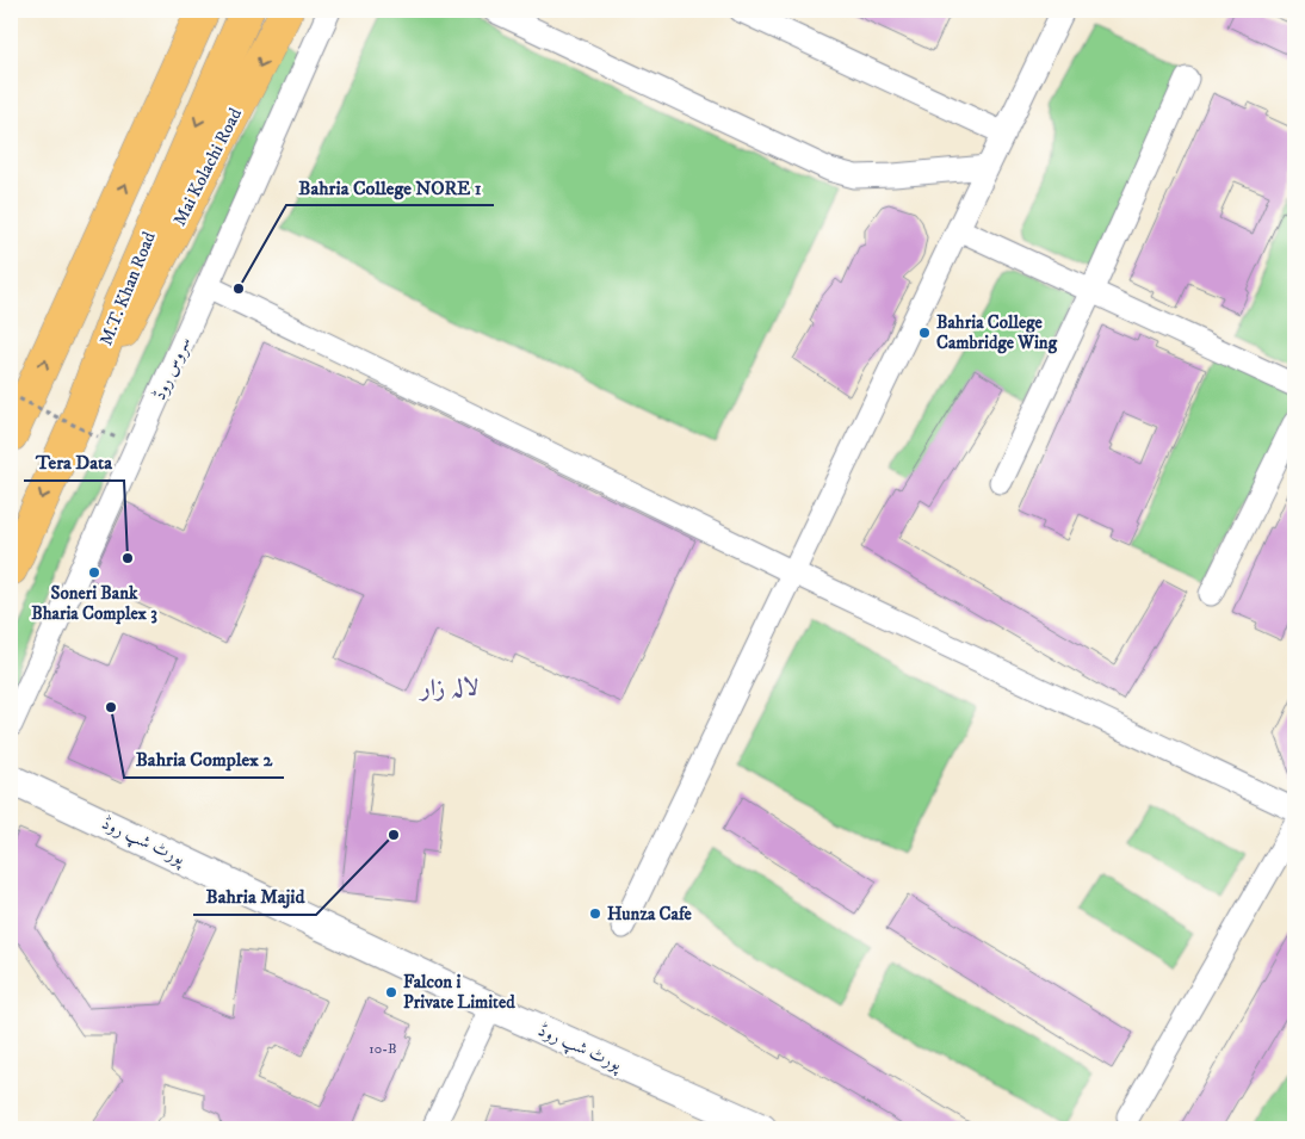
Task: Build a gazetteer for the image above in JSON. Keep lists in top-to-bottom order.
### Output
{
  "streets": {
    "main road": ["Mai Kolachi Road", "M.T. Khan Road"],
    "street": ["سروس روڈ", "پورٹ شپ روڈ"]
  },
  "crossings": [
    ["Mai Kolachi Road", "M.T. Khan Road"]
  ],
  "districts": ["لالہ زار"],
  "places": [
    "Bahria College NORE 1",
    "Bahria College Cambridge Wing",
    "Tera Data",
    "Soneri Bank Bharia Complex 3",
    "Bahria Complex 2",
    "Bahria Majid",
    "Hunza Cafe",
    "Falcon i Private Limited"
  ],
  "house_numbers": ["10-B"]
}
